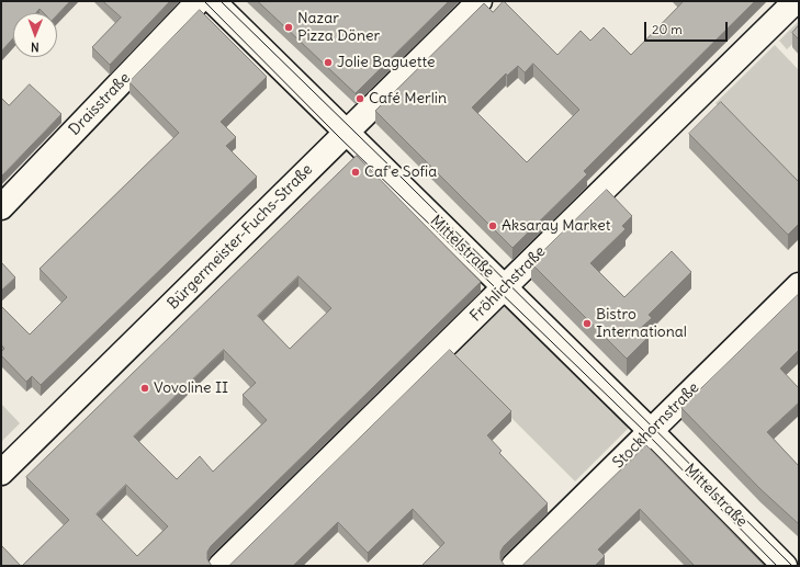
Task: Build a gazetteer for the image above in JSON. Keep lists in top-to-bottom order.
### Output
{
  "streets": {
    "street": [
      "Draisstraße",
      "Bürgermeister-Fuchs-Straße",
      "Mittelstraße",
      "Fröhlichstraße",
      "Stockhornstraße"
    ]
  },
  "crossings": [
    ["Bürgermeister-Fuchs-Straße", "Mittelstraße"],
    ["Mittelstraße", "Fröhlichstraße"],
    ["Mittelstraße", "Stockhornstraße"]
  ],
  "places": [
    "Nazar Pizza Döner",
    "Jolie Baguette",
    "Café Merlin",
    "Caf'e Sofia",
    "Aksaray Market",
    "Bistro International",
    "Vovoline II"
  ],
  "scale_bar": "20 m",
  "north": "bottom"
}
